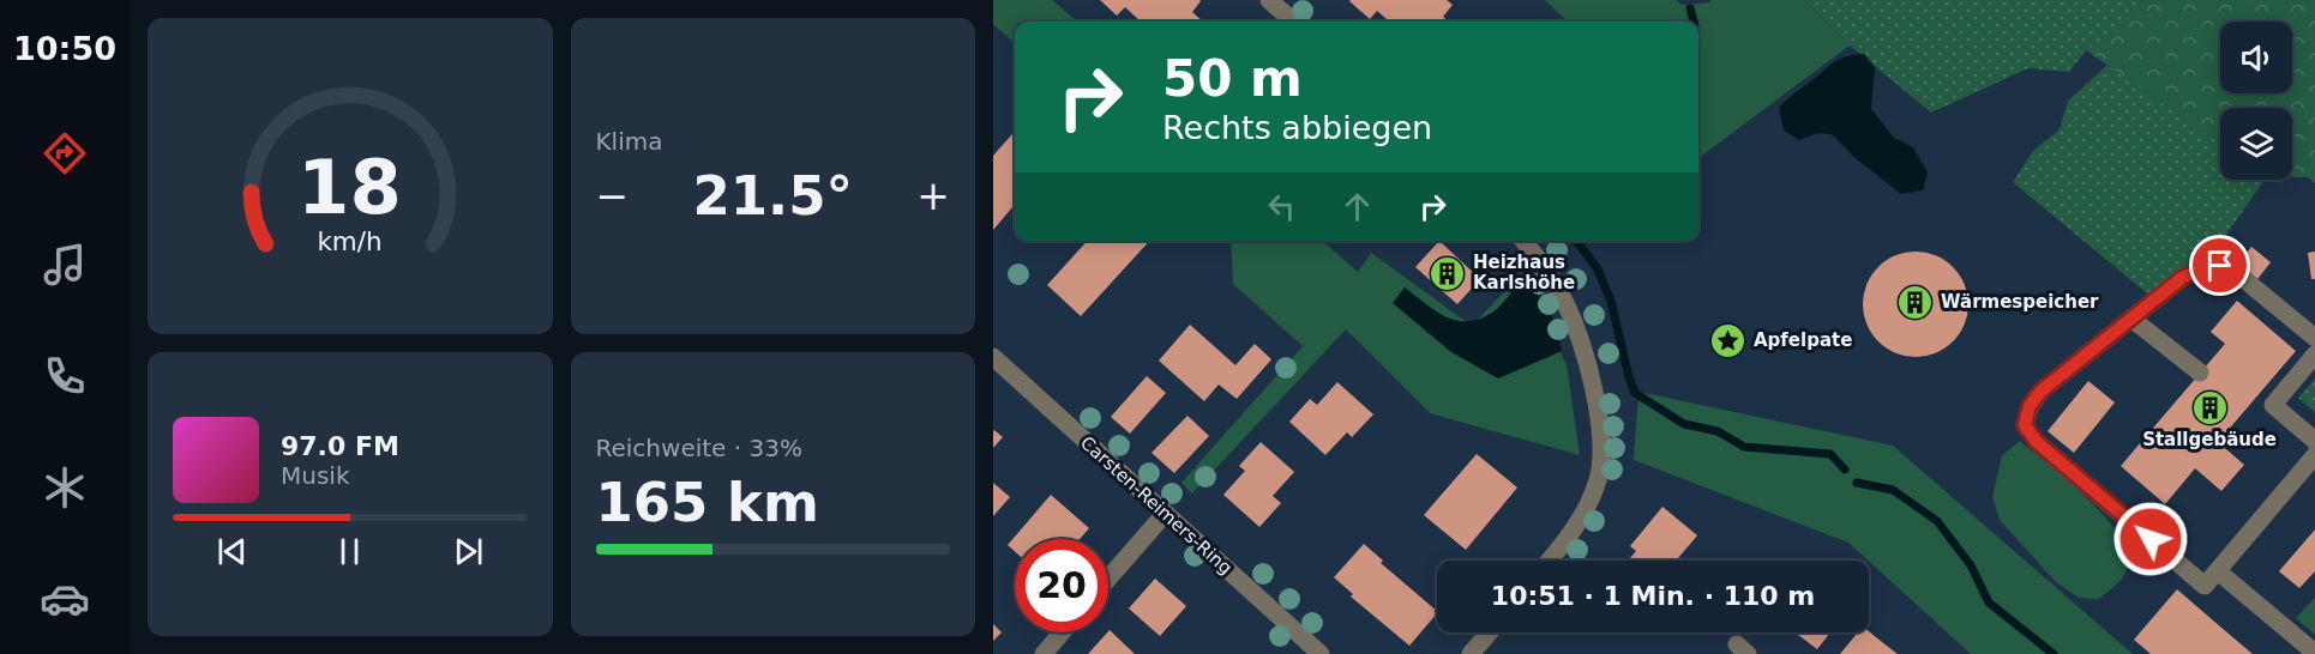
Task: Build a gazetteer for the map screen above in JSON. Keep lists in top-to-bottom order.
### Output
{
  "streets": {
    "street": ["Carsten-Reimers-Ring"]
  },
  "places": {
    "building": ["Heizhaus Karlshöhe", "Wärmespeicher", "Stallgebäude"],
    "place": ["Apfelpate"]
  },
  "page": {
    "tabs": "10:50",
    "tile": [
      "Klima",
      ["Reichweite · 33%", "165 km"]
    ],
    "turn": ["50 m", "Rechts abbiegen"],
    "heat": ["−", "21.5°", "+"],
    "song": ["97.0 FM", "Musik"],
    "limit": "20",
    "trip": "10:51 · 1 Min. · 110 m",
    "gauge": ["18", "km/h"]
  }
}
